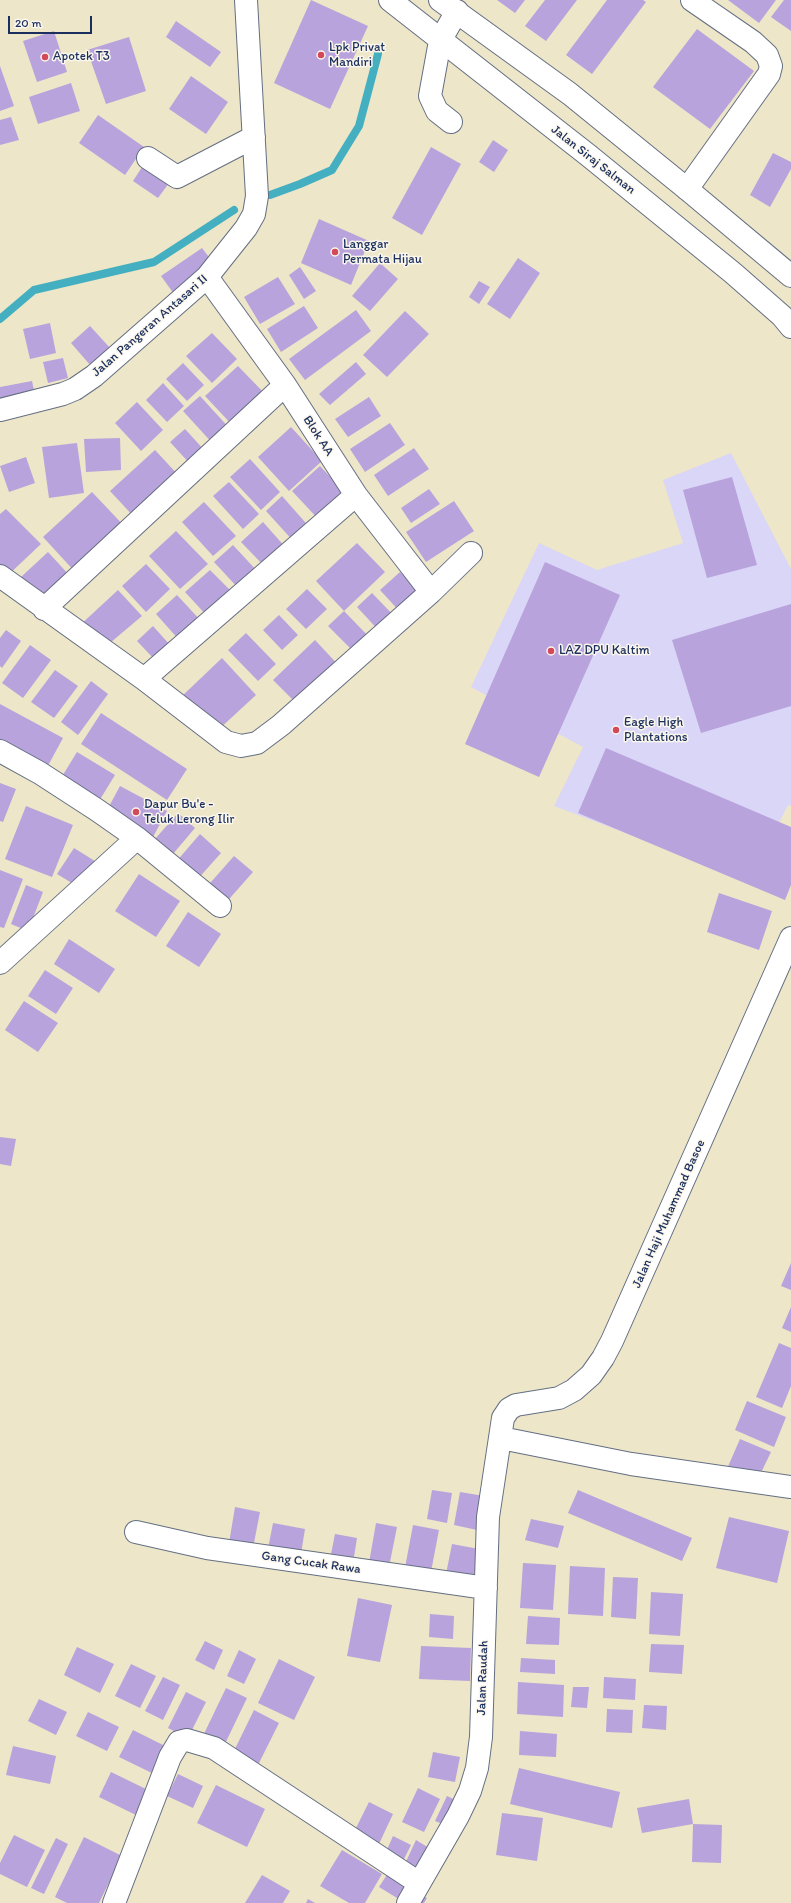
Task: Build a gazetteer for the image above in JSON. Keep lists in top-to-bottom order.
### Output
{
  "streets": {
    "street": [
      "Jalan Siraj Salman",
      "Jalan Pangeran Antasari II",
      "Blok AA",
      "Jalan Haji Muhammad Basoe",
      "Gang Cucak Rawa",
      "Jalan Raudah"
    ]
  },
  "crossings": [
    ["Jalan Pangeran Antasari II", "Blok AA"],
    ["Jalan Haji Muhammad Basoe", "Jalan Raudah"],
    ["Gang Cucak Rawa", "Jalan Raudah"]
  ],
  "places": [
    "Lpk Privat Mandiri",
    "Apotek T3",
    "Langgar Permata Hijau",
    "LAZ DPU Kaltim",
    "Eagle High Plantations",
    "Dapur Bu'e - Teluk Lerong Ilir"
  ],
  "scale_bar": "20 m"
}
